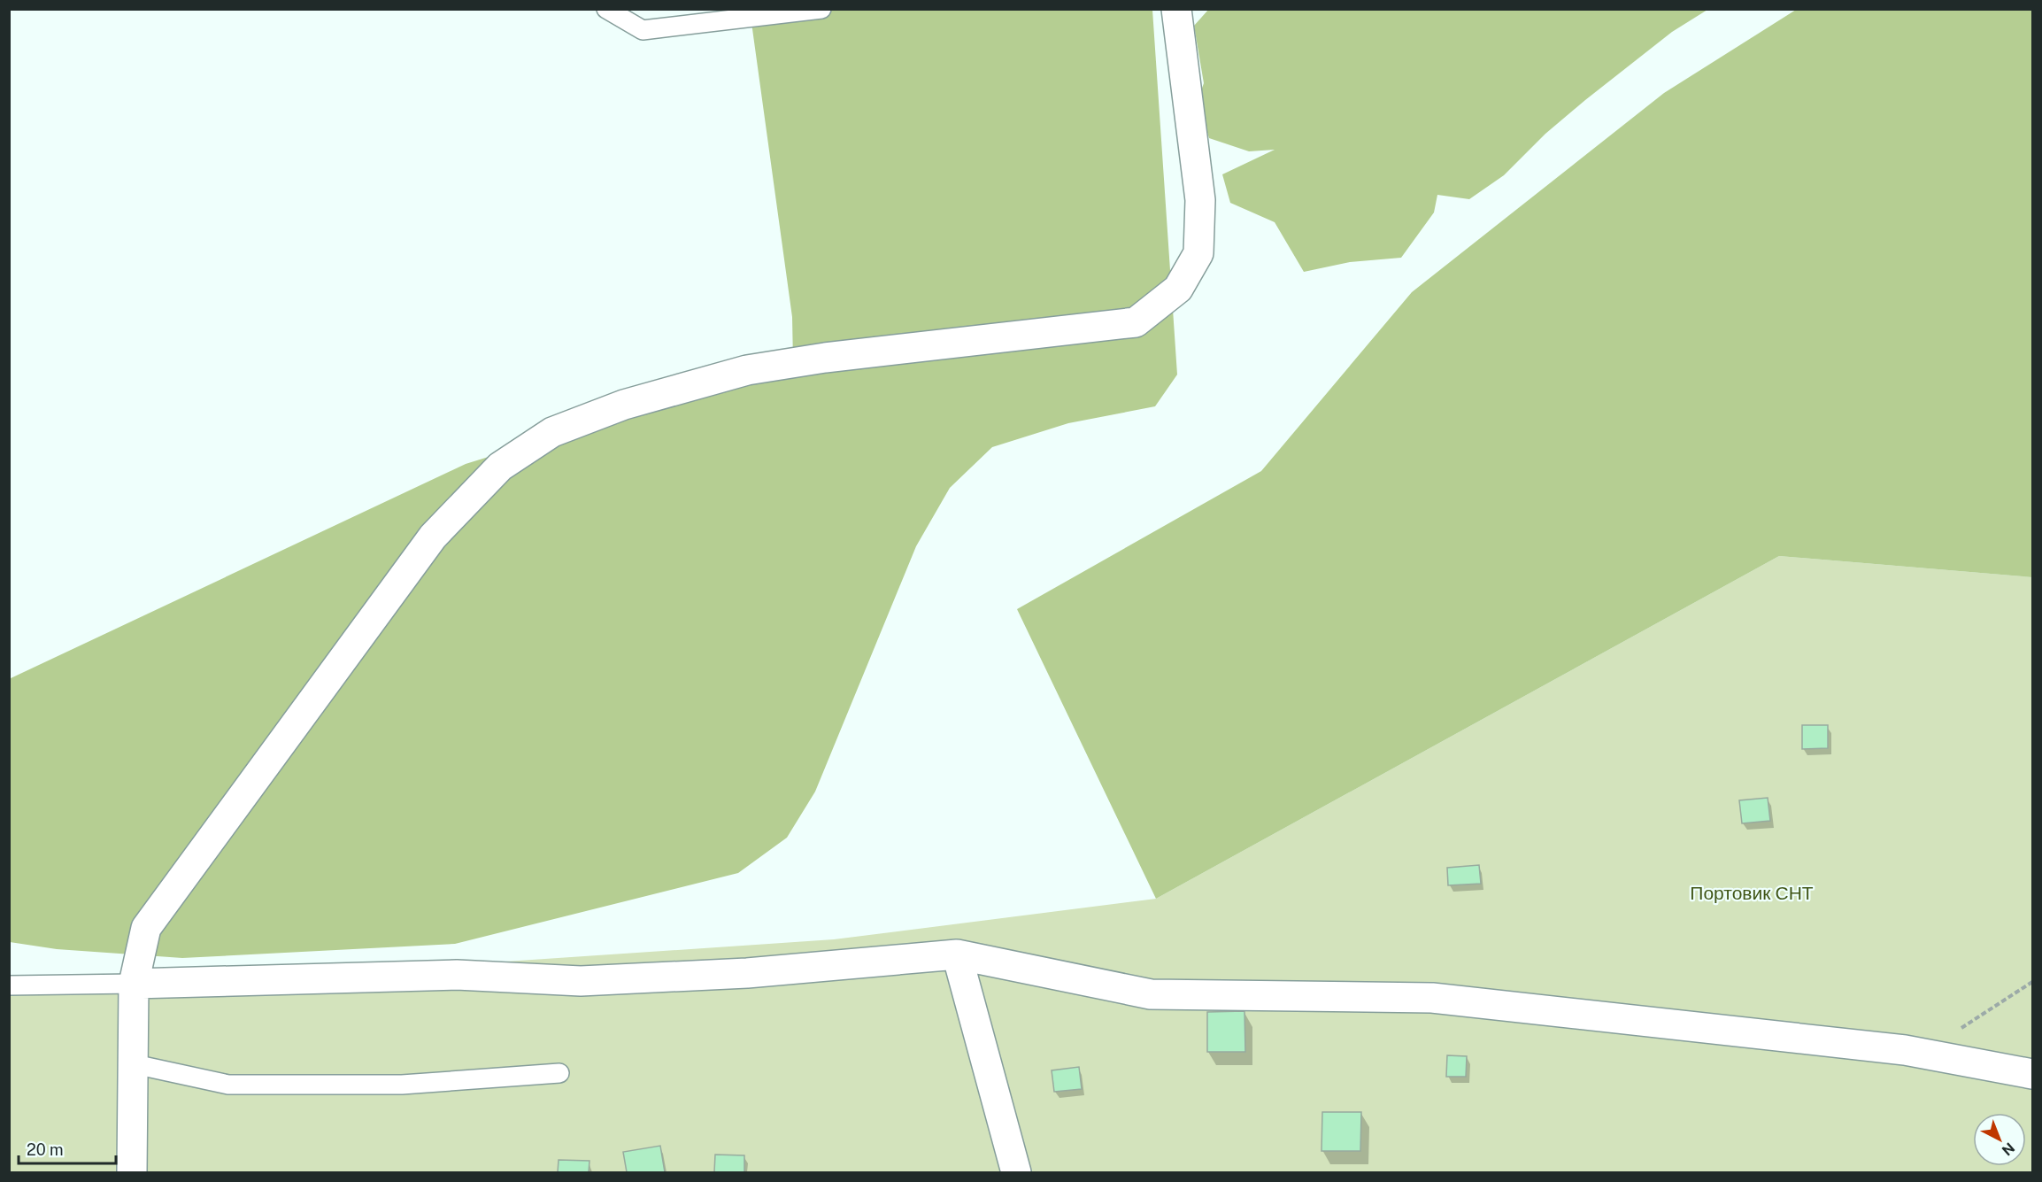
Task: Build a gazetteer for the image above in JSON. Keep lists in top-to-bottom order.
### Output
{
  "parks": ["Портовик СНТ"],
  "scale_bar": "20 m",
  "north": "bottom right"
}
